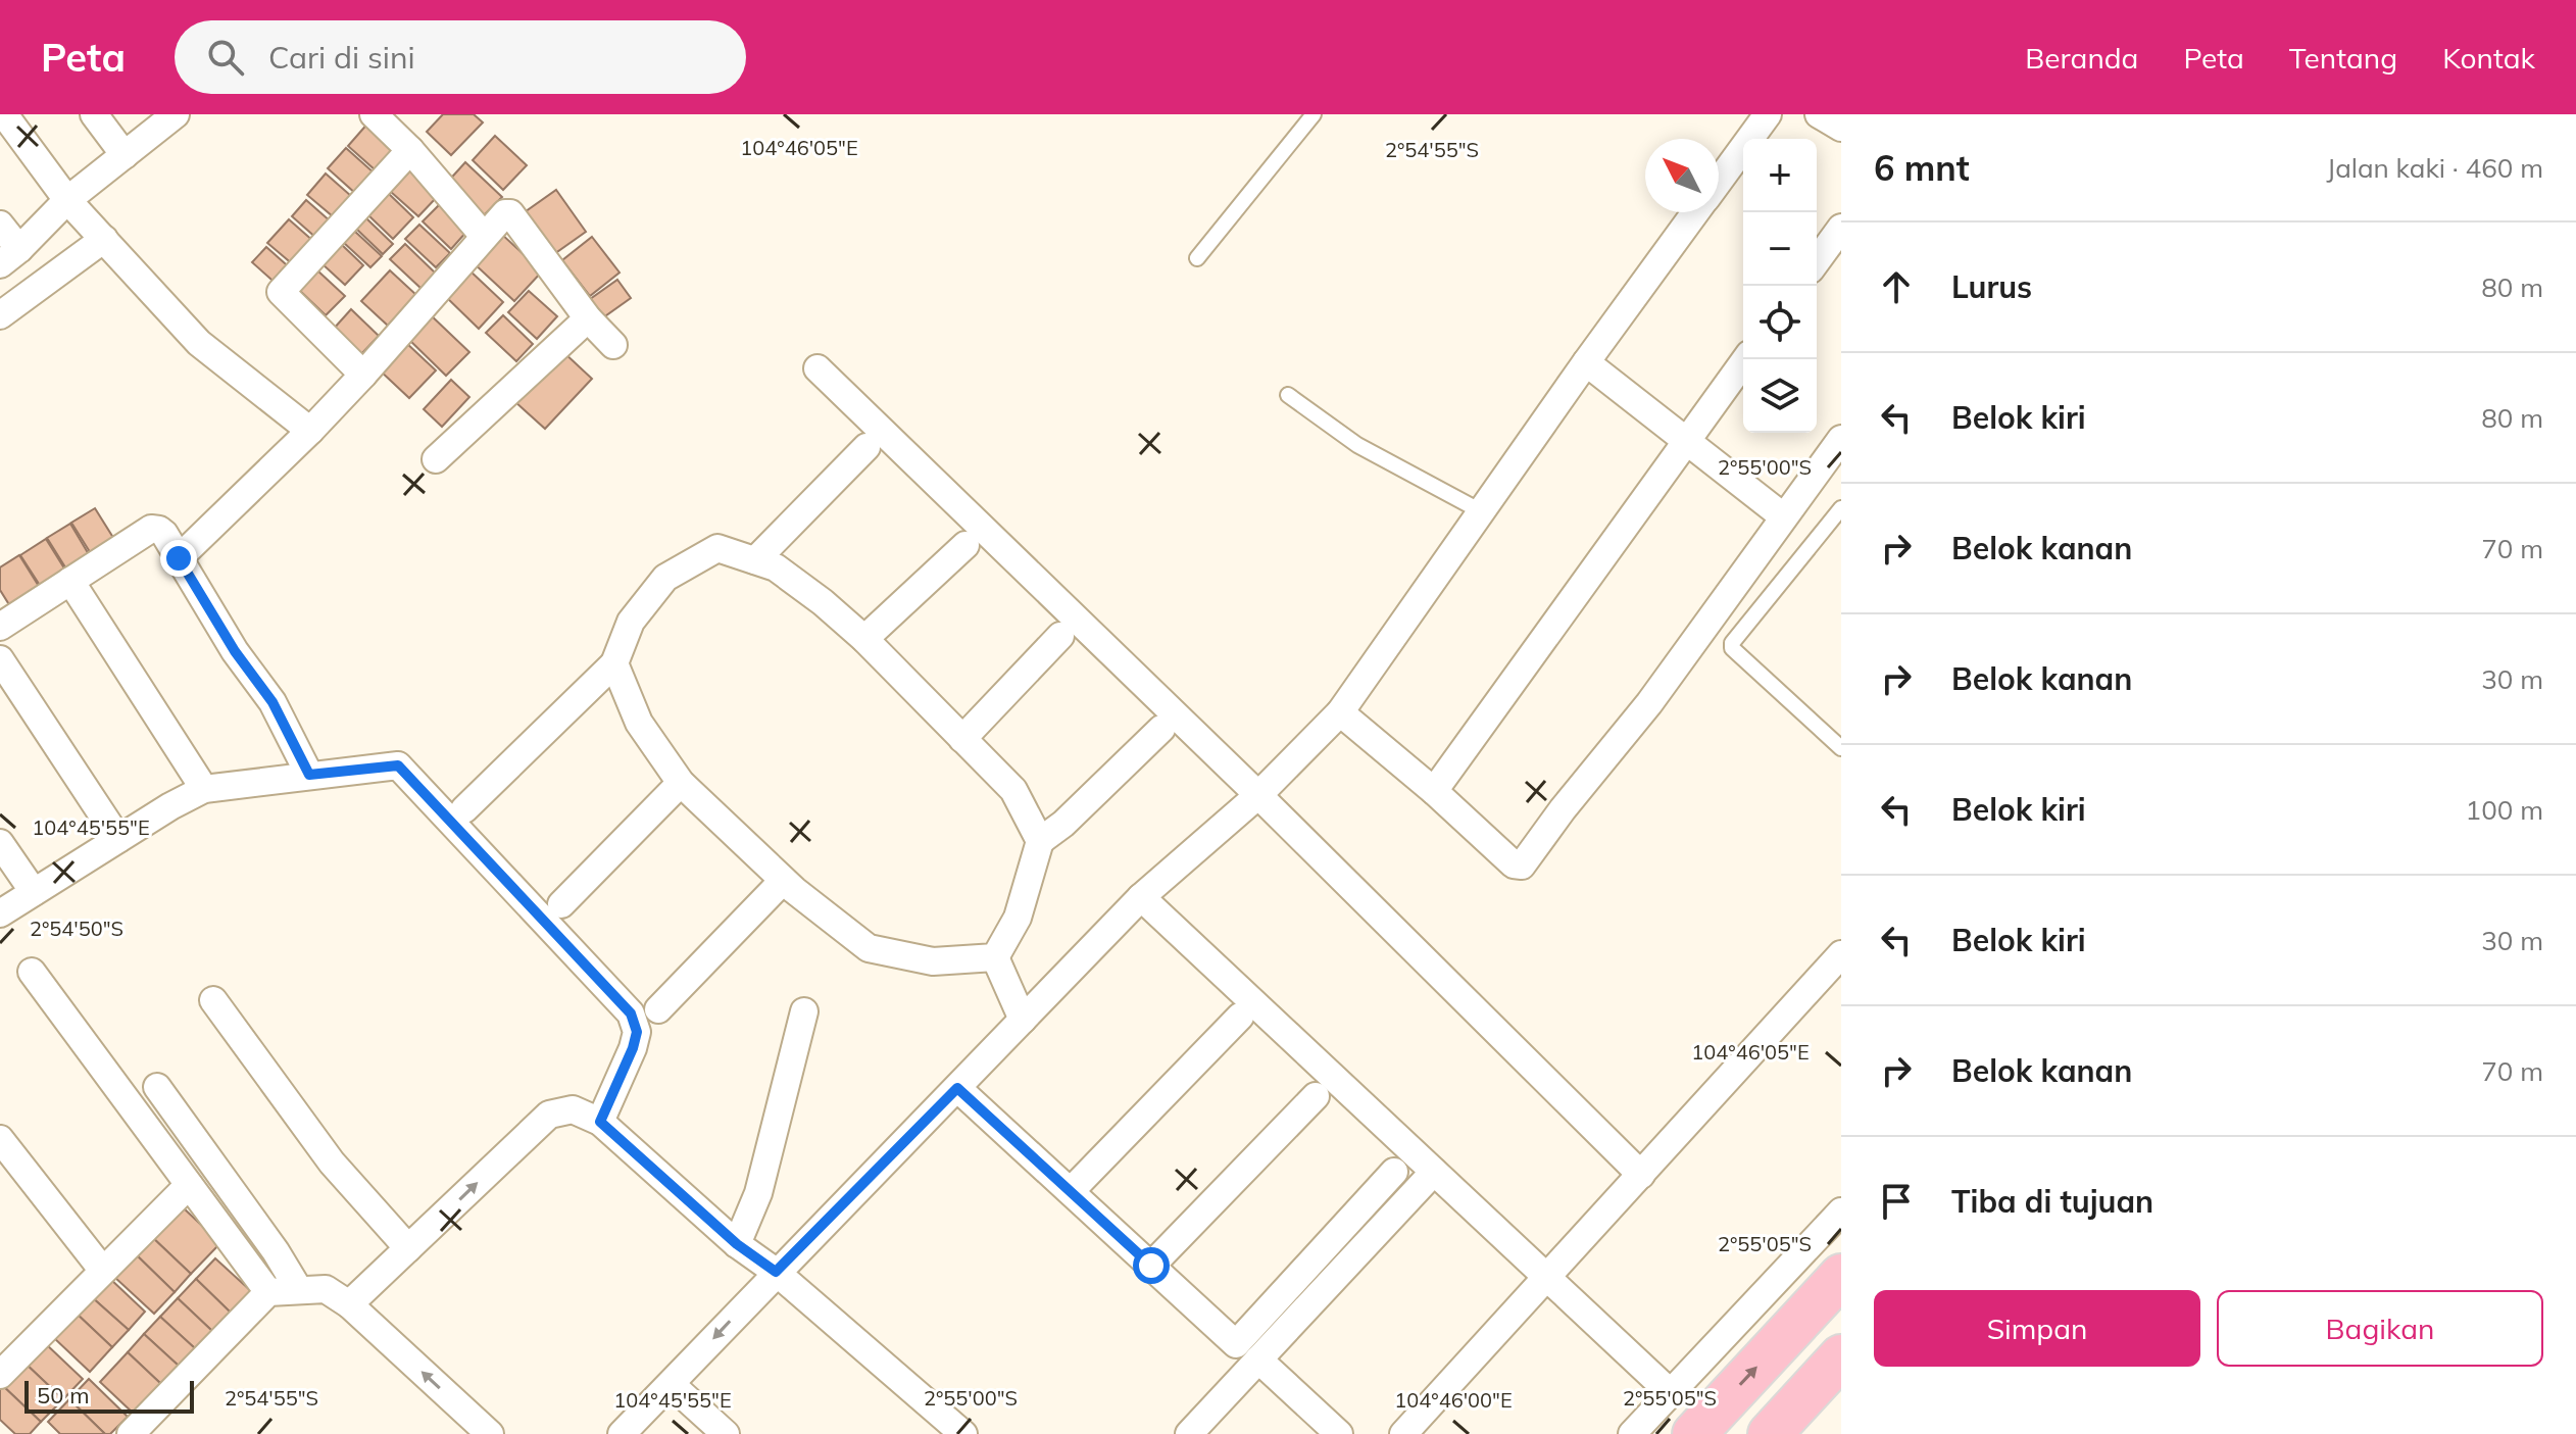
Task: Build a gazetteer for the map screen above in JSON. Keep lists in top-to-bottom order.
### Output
{
  "scale_bar": "50 m",
  "north": "top left",
  "page": {
    "header": "Peta",
    "search": "Cari di sini",
    "nav": [
      "Beranda",
      "Peta",
      "Tentang",
      "Kontak"
    ],
    "heading": ["6 mnt", "Jalan kaki · 460 m"],
    "map_buttons": ["+", "−"],
    "list": [
      ["Lurus", "80 m"],
      ["Belok kiri", "80 m"],
      ["Belok kanan", "70 m"],
      ["Belok kanan", "30 m"],
      ["Belok kiri", "100 m"],
      ["Belok kiri", "30 m"],
      ["Belok kanan", "70 m"],
      "Tiba di tujuan"
    ],
    "buttons": ["Simpan", "Bagikan"],
    "scale": "50 m"
  },
  "coordinates": [
    "104°46'05\"E",
    "2°54'55\"S",
    "2°55'00\"S",
    "104°45'55\"E",
    "2°54'50\"S",
    "2°55'05\"S",
    "104°46'00\"E"
  ]
}
